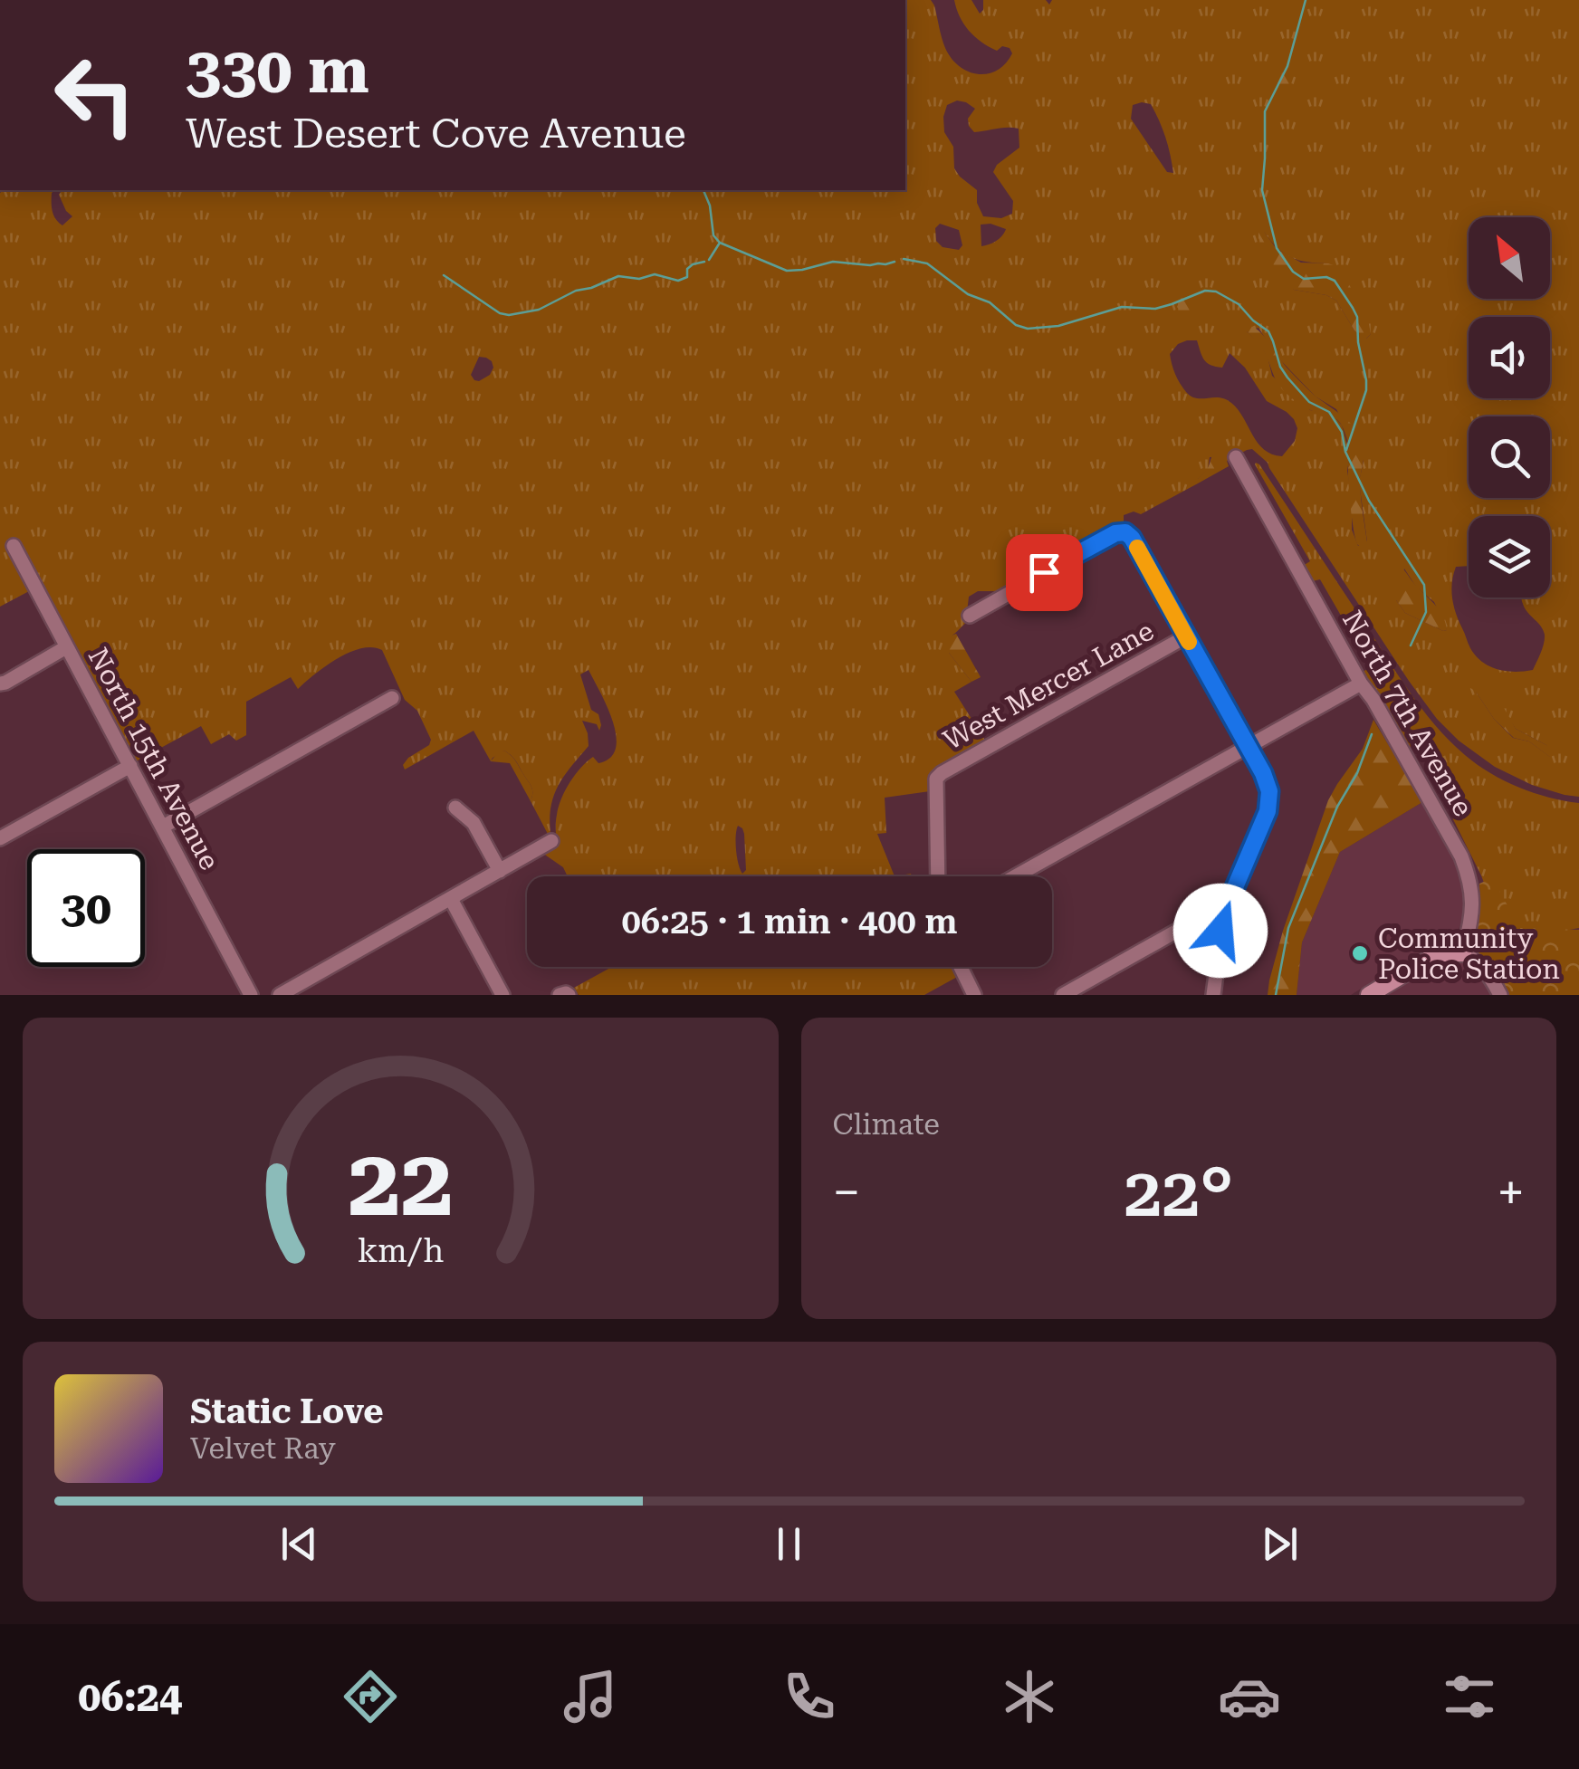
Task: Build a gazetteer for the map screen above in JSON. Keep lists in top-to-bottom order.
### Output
{
  "streets": {
    "street": ["West Mercer Lane", "North 7th Avenue", "North 15th Avenue"]
  },
  "places": ["Community Police Station"],
  "north": "top left",
  "page": {
    "turn": ["330 m", "West Desert Cove Avenue"],
    "limit": "30",
    "trip": "06:25 · 1 min · 400 m",
    "tile": "Climate",
    "heat": ["−", "22°", "+"],
    "song": ["Static Love", "Velvet Ray"],
    "tabs": "06:24",
    "gauge": ["22", "km/h"]
  }
}
